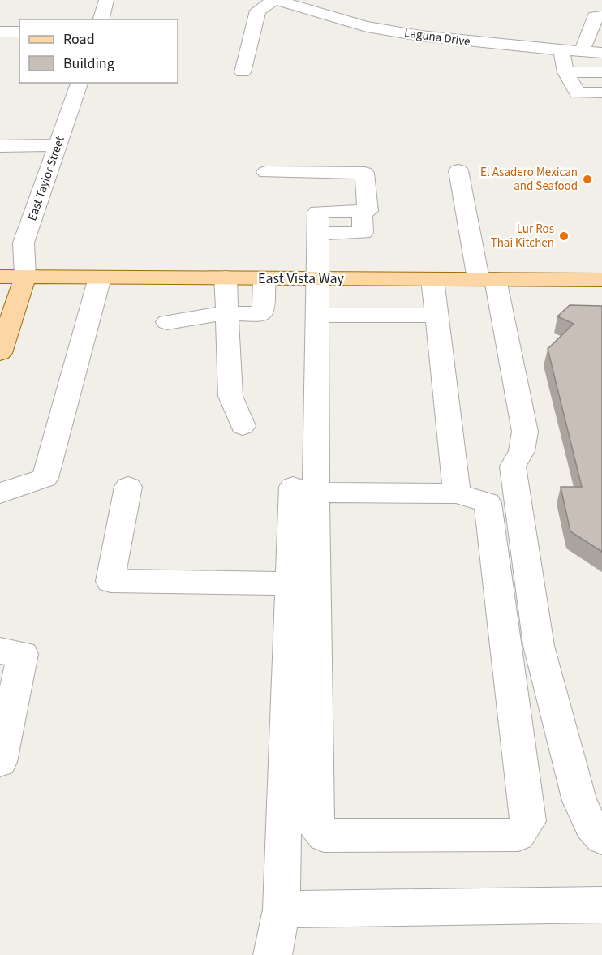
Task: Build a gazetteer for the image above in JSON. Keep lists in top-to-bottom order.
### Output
{
  "streets": {
    "main road": ["East Vista Way"],
    "street": ["Laguna Drive", "East Taylor Street"]
  },
  "crossings": [
    ["East Taylor Street", "East Vista Way"]
  ],
  "places": ["El Asadero Mexican and Seafood", "Lur Ros Thai Kitchen"],
  "legend": ["Road", "Building"]
}
